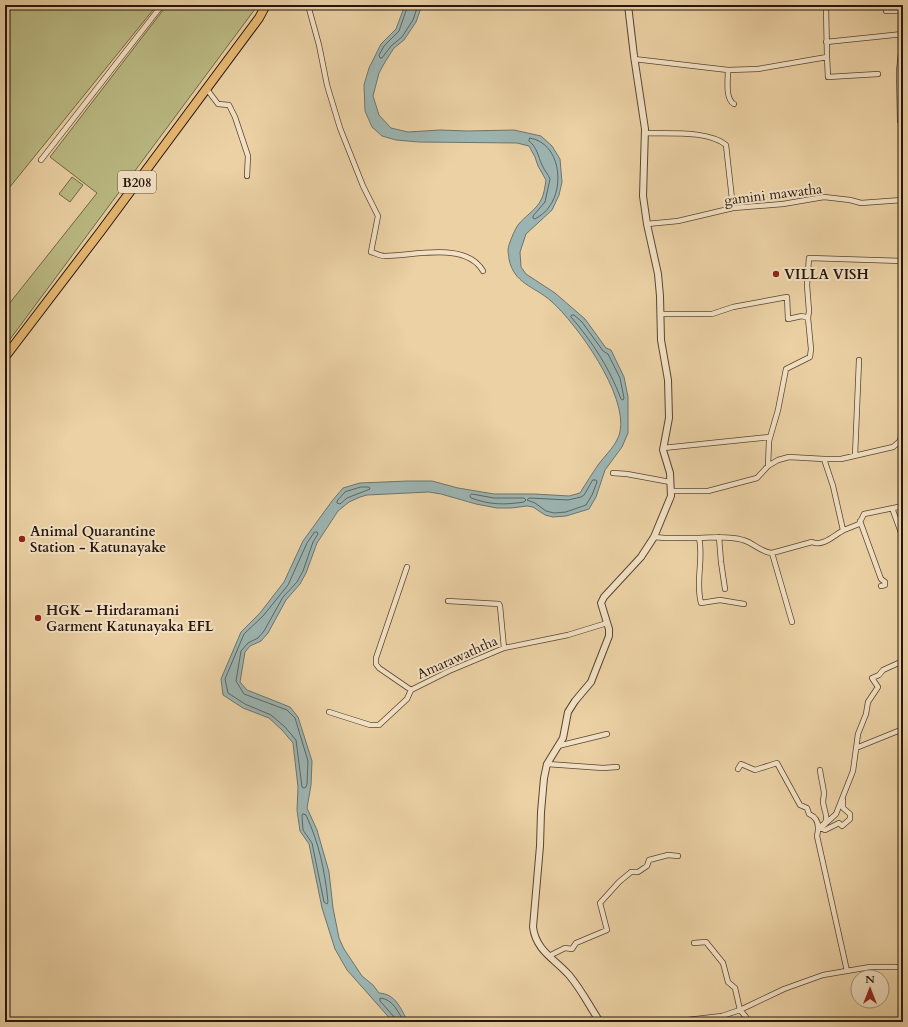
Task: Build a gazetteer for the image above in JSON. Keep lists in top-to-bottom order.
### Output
{
  "streets": {
    "main road": ["B208"],
    "street": ["gamini mawatha", "Amarawaththa"]
  },
  "places": ["VILLA VISH", "Animal Quarantine Station - Katunayake", "HGK – Hirdaramani Garment Katunayaka EFL"],
  "north": "top"
}
